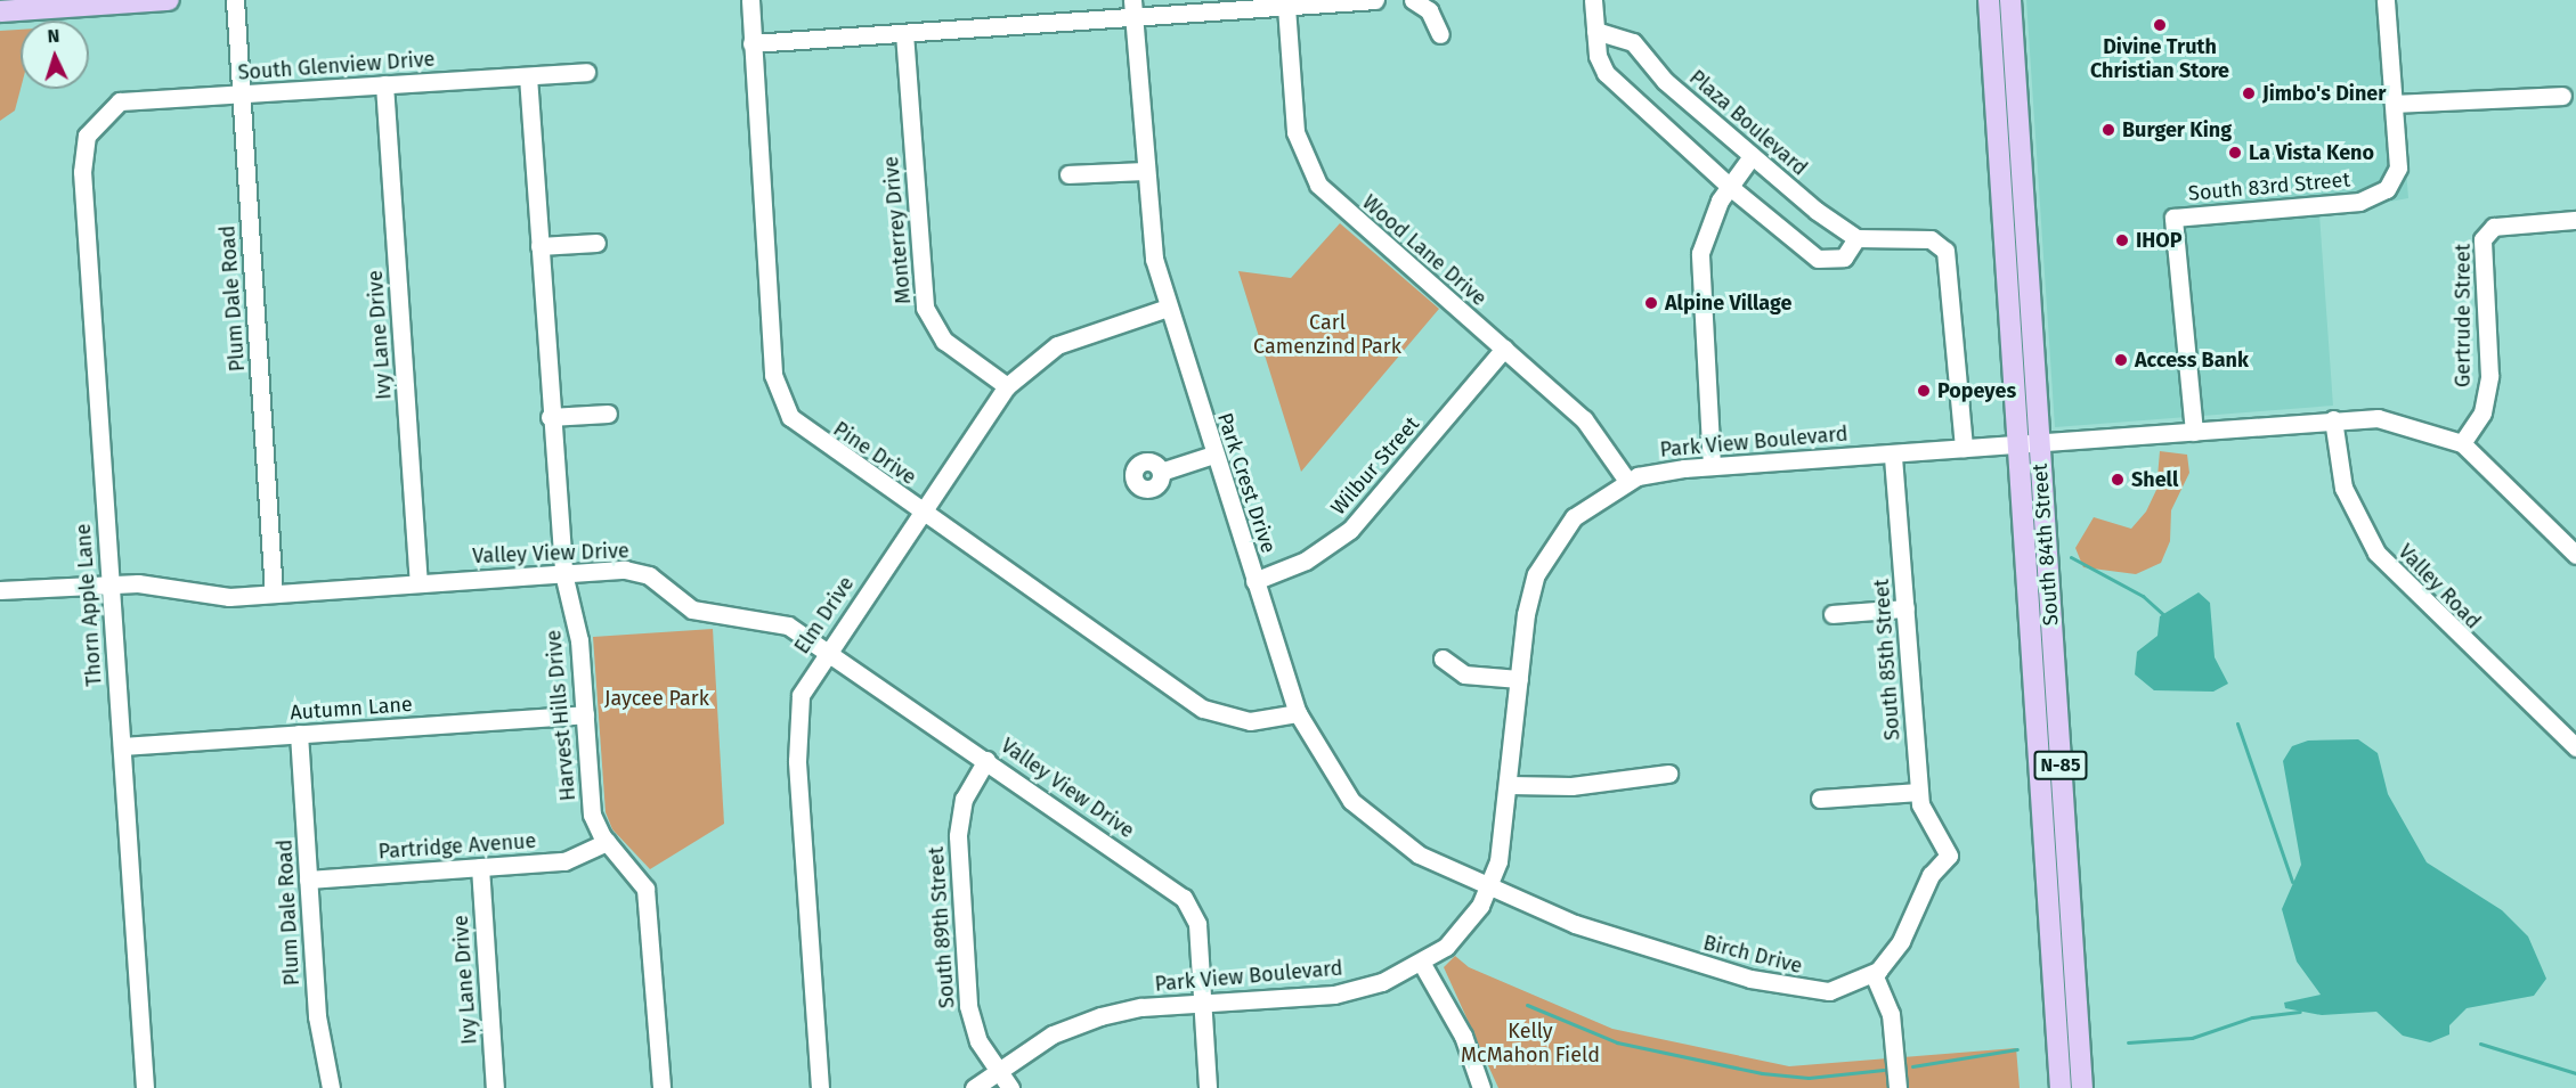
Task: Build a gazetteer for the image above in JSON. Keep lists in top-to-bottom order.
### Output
{
  "streets": {
    "main road": ["South 84th Street", "N-85"],
    "street": [
      "South Glenview Drive",
      "Plaza Boulevard",
      "South 83rd Street",
      "Monterrey Drive",
      "Wood Lane Drive",
      "Plum Dale Road",
      "Gertrude Street",
      "Ivy Lane Drive",
      "Park View Boulevard",
      "Pine Drive",
      "Wilbur Street",
      "Park Crest Drive",
      "Valley View Drive",
      "Valley Road",
      "Thorn Apple Lane",
      "Elm Drive",
      "South 85th Street",
      "Autumn Lane",
      "Harvest Hills Drive",
      "Partridge Avenue",
      "South 89th Street",
      "Birch Drive"
    ]
  },
  "crossings": [
    ["South Glenview Drive", "Plum Dale Road"],
    ["South Glenview Drive", "Ivy Lane Drive"],
    ["South Glenview Drive", "Thorn Apple Lane"],
    ["South Glenview Drive", "Harvest Hills Drive"],
    ["South 83rd Street", "Park View Boulevard"],
    ["Monterrey Drive", "Elm Drive"],
    ["Wood Lane Drive", "Park View Boulevard"],
    ["Wood Lane Drive", "Wilbur Street"],
    ["Plum Dale Road", "Valley View Drive"],
    ["Plum Dale Road", "Autumn Lane"],
    ["Plum Dale Road", "Partridge Avenue"],
    ["Gertrude Street", "Park View Boulevard"],
    ["Ivy Lane Drive", "Valley View Drive"],
    ["Ivy Lane Drive", "Partridge Avenue"],
    ["Park View Boulevard", "Park Crest Drive"],
    ["Park View Boulevard", "South 84th Street"],
    ["Park View Boulevard", "Valley View Drive"],
    ["Park View Boulevard", "Valley Road"],
    ["Park View Boulevard", "South 85th Street"],
    ["Park View Boulevard", "South 89th Street"],
    ["Park View Boulevard", "Birch Drive"],
    ["Pine Drive", "Park Crest Drive"],
    ["Pine Drive", "Elm Drive"],
    ["Wilbur Street", "Park Crest Drive"],
    ["Park Crest Drive", "Elm Drive"],
    ["Park Crest Drive", "Birch Drive"],
    ["Valley View Drive", "Thorn Apple Lane"],
    ["Valley View Drive", "Elm Drive"],
    ["Valley View Drive", "Harvest Hills Drive"],
    ["Valley View Drive", "South 89th Street"],
    ["Thorn Apple Lane", "Autumn Lane"],
    ["South 85th Street", "Birch Drive"],
    ["Autumn Lane", "Harvest Hills Drive"],
    ["Harvest Hills Drive", "Partridge Avenue"]
  ],
  "parks": ["Carl Camenzind Park", "Jaycee Park", "Kelly McMahon Field"],
  "places": [
    "Divine Truth Christian Store",
    "Jimbo's Diner",
    "Burger King",
    "La Vista Keno",
    "IHOP",
    "Alpine Village",
    "Access Bank",
    "Popeyes",
    "Shell"
  ],
  "north": "top"
}
